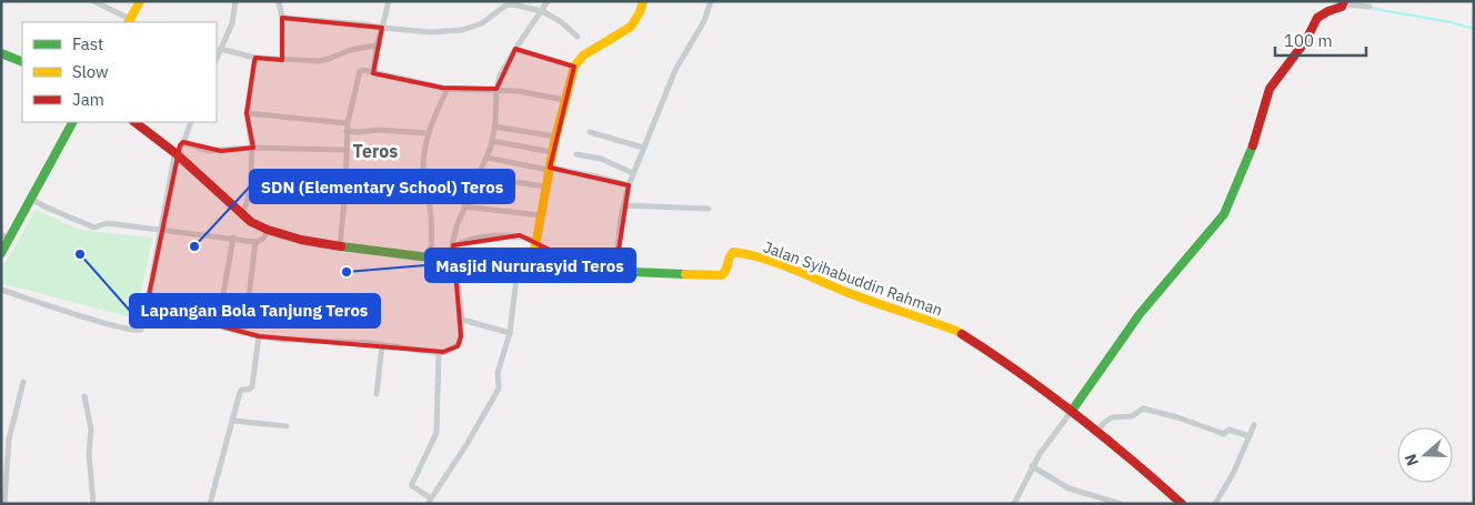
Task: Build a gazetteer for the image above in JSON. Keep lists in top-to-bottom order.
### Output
{
  "streets": {
    "street": ["Jalan Syihabuddin Rahman"]
  },
  "districts": ["Teros"],
  "places": ["SDN (Elementary School) Teros", "Lapangan Bola Tanjung Teros", "Masjid Nururasyid Teros"],
  "legend": ["Fast", "Slow", "Jam"],
  "scale_bar": "100 m",
  "north": "left"
}
